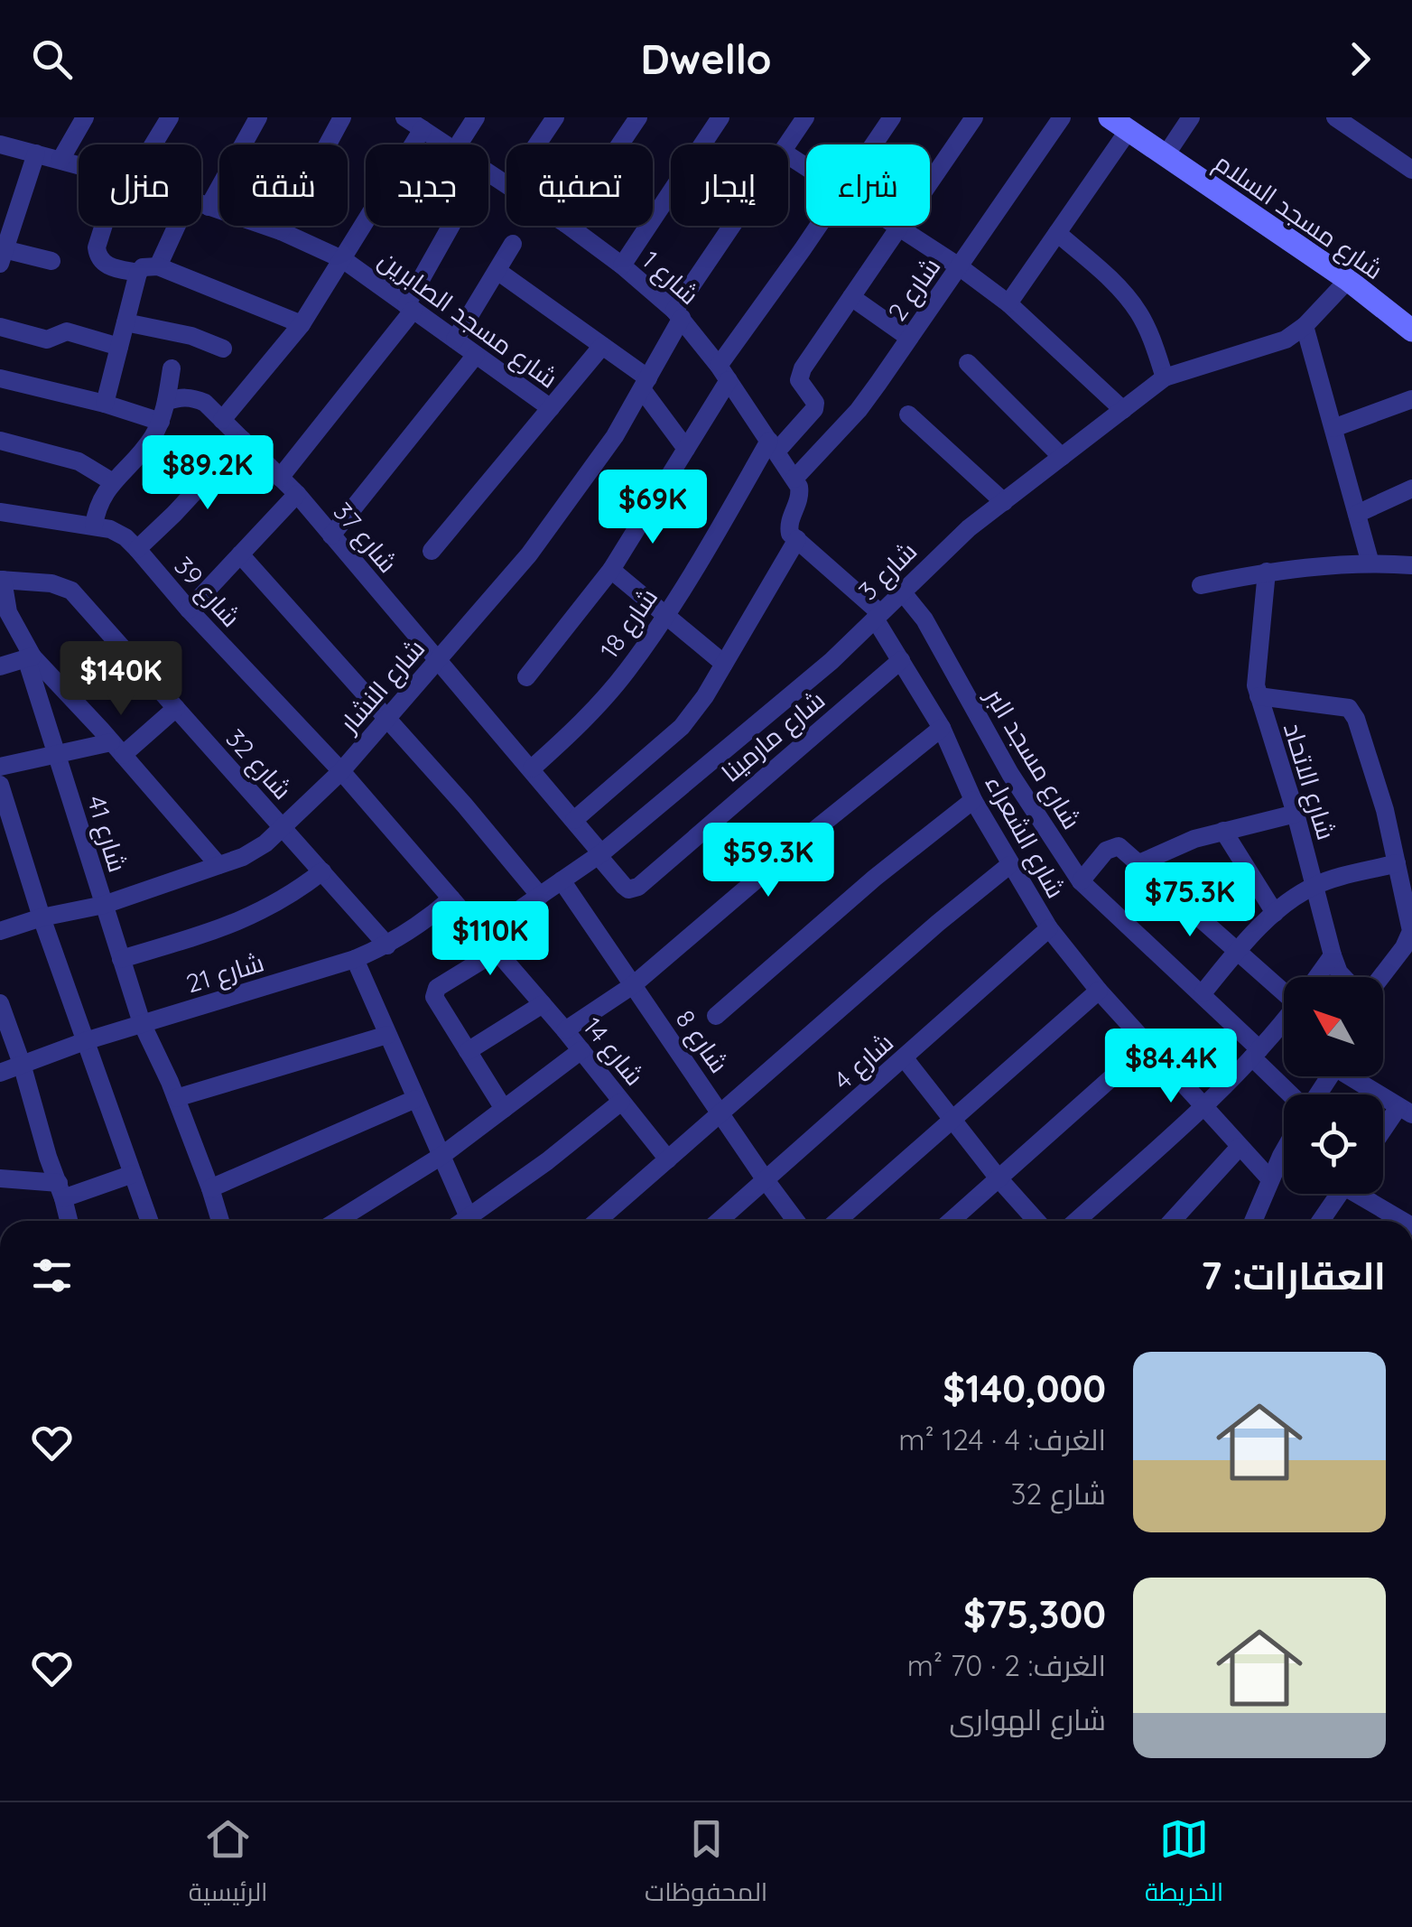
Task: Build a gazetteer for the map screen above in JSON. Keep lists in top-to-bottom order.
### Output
{
  "streets": {
    "street": [
      "شارع مسجد السلام",
      "شارع 1",
      "شارع 2",
      "شارع مسجد الصابرين",
      "شارع 37",
      "شارع 3",
      "شارع 39",
      "شارع 18",
      "شارع النشار",
      "شارع مارمينا",
      "شارع مسجد البر",
      "شارع 32",
      "شارع الاتحاد",
      "شارع 41",
      "شارع الشعراء",
      "شارع 21",
      "شارع 8",
      "شارع 14",
      "شارع 4"
    ]
  },
  "crossings": [
    ["شارع مسجد السلام", "شارع 3"],
    ["شارع 1", "شارع 2"],
    ["شارع 1", "شارع 18"],
    ["شارع 1", "شارع النشار"],
    ["شارع 37", "شارع 3"],
    ["شارع 37", "شارع 18"],
    ["شارع 37", "شارع النشار"],
    ["شارع 37", "شارع مارمينا"],
    ["شارع 3", "شارع مارمينا"],
    ["شارع 3", "شارع مسجد البر"],
    ["شارع 3", "شارع الشعراء"],
    ["شارع 3", "شارع 8"],
    ["شارع 3", "شارع 14"],
    ["شارع 39", "شارع النشار"],
    ["شارع 39", "شارع 14"],
    ["شارع النشار", "شارع 32"],
    ["شارع النشار", "شارع 41"],
    ["شارع النشار", "شارع 14"],
    ["شارع مارمينا", "شارع الشعراء"],
    ["شارع 32", "شارع 21"],
    ["شارع 41", "شارع 21"],
    ["شارع الشعراء", "شارع 4"],
    ["شارع 21", "شارع 14"],
    ["شارع 8", "شارع 4"]
  ],
  "north": "top left",
  "page": {
    "header": "Dwello",
    "chip": [
      "شراء",
      "إيجار",
      "تصفية",
      "جديد",
      "شقة",
      "منزل"
    ],
    "price": [
      "$89.2K",
      "$69K",
      "$140K",
      "$59.3K",
      "$75.3K",
      "$110K",
      "$84.4K"
    ],
    "heading": "العقارات: 7",
    "list": [
      {
        "name": "$140,000",
        "note": "الغرف: 4 · 124 m² · شارع 32"
      },
      {
        "name": "$75,300",
        "note": "الغرف: 2 · 70 m² · شارع الهوارى"
      }
    ],
    "tabs": ["الخريطة", "المحفوظات", "الرئيسية"]
  }
}
